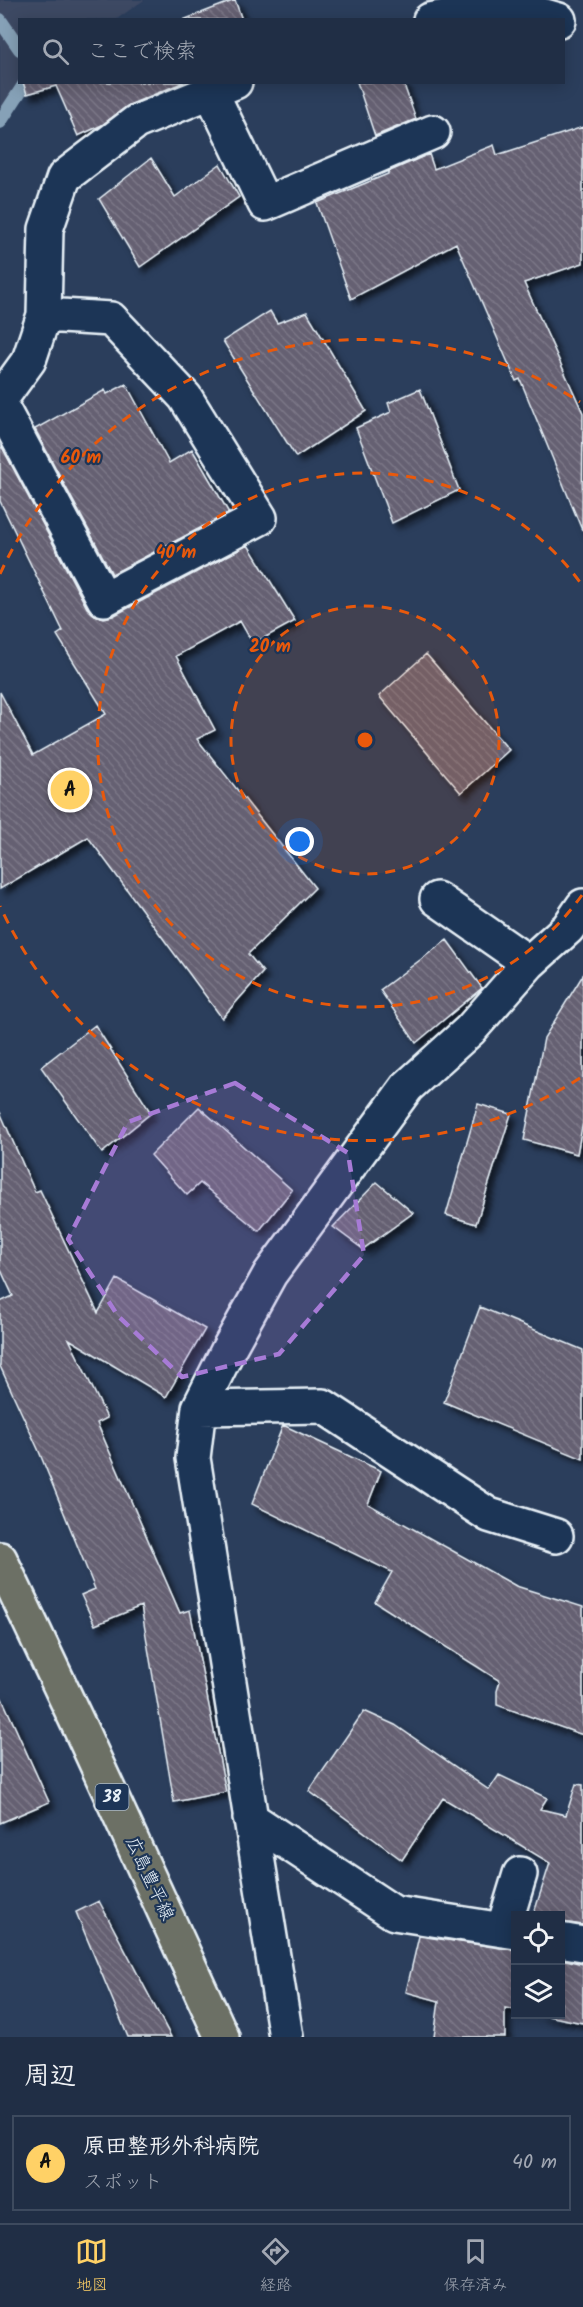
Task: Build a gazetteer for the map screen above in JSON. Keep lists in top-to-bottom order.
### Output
{
  "streets": {
    "main road": ["38", "広島豊平線"]
  },
  "page": {
    "search": "ここで検索",
    "pins": "A",
    "heading": "周辺",
    "list": [
      {
        "mark": "A",
        "name": "原田整形外科病院",
        "note": "スポット",
        "value": "40 m"
      }
    ],
    "nav": ["地図", "経路", "保存済み"]
  },
  "rings": ["60 m", "40 m", "20 m"]
}
